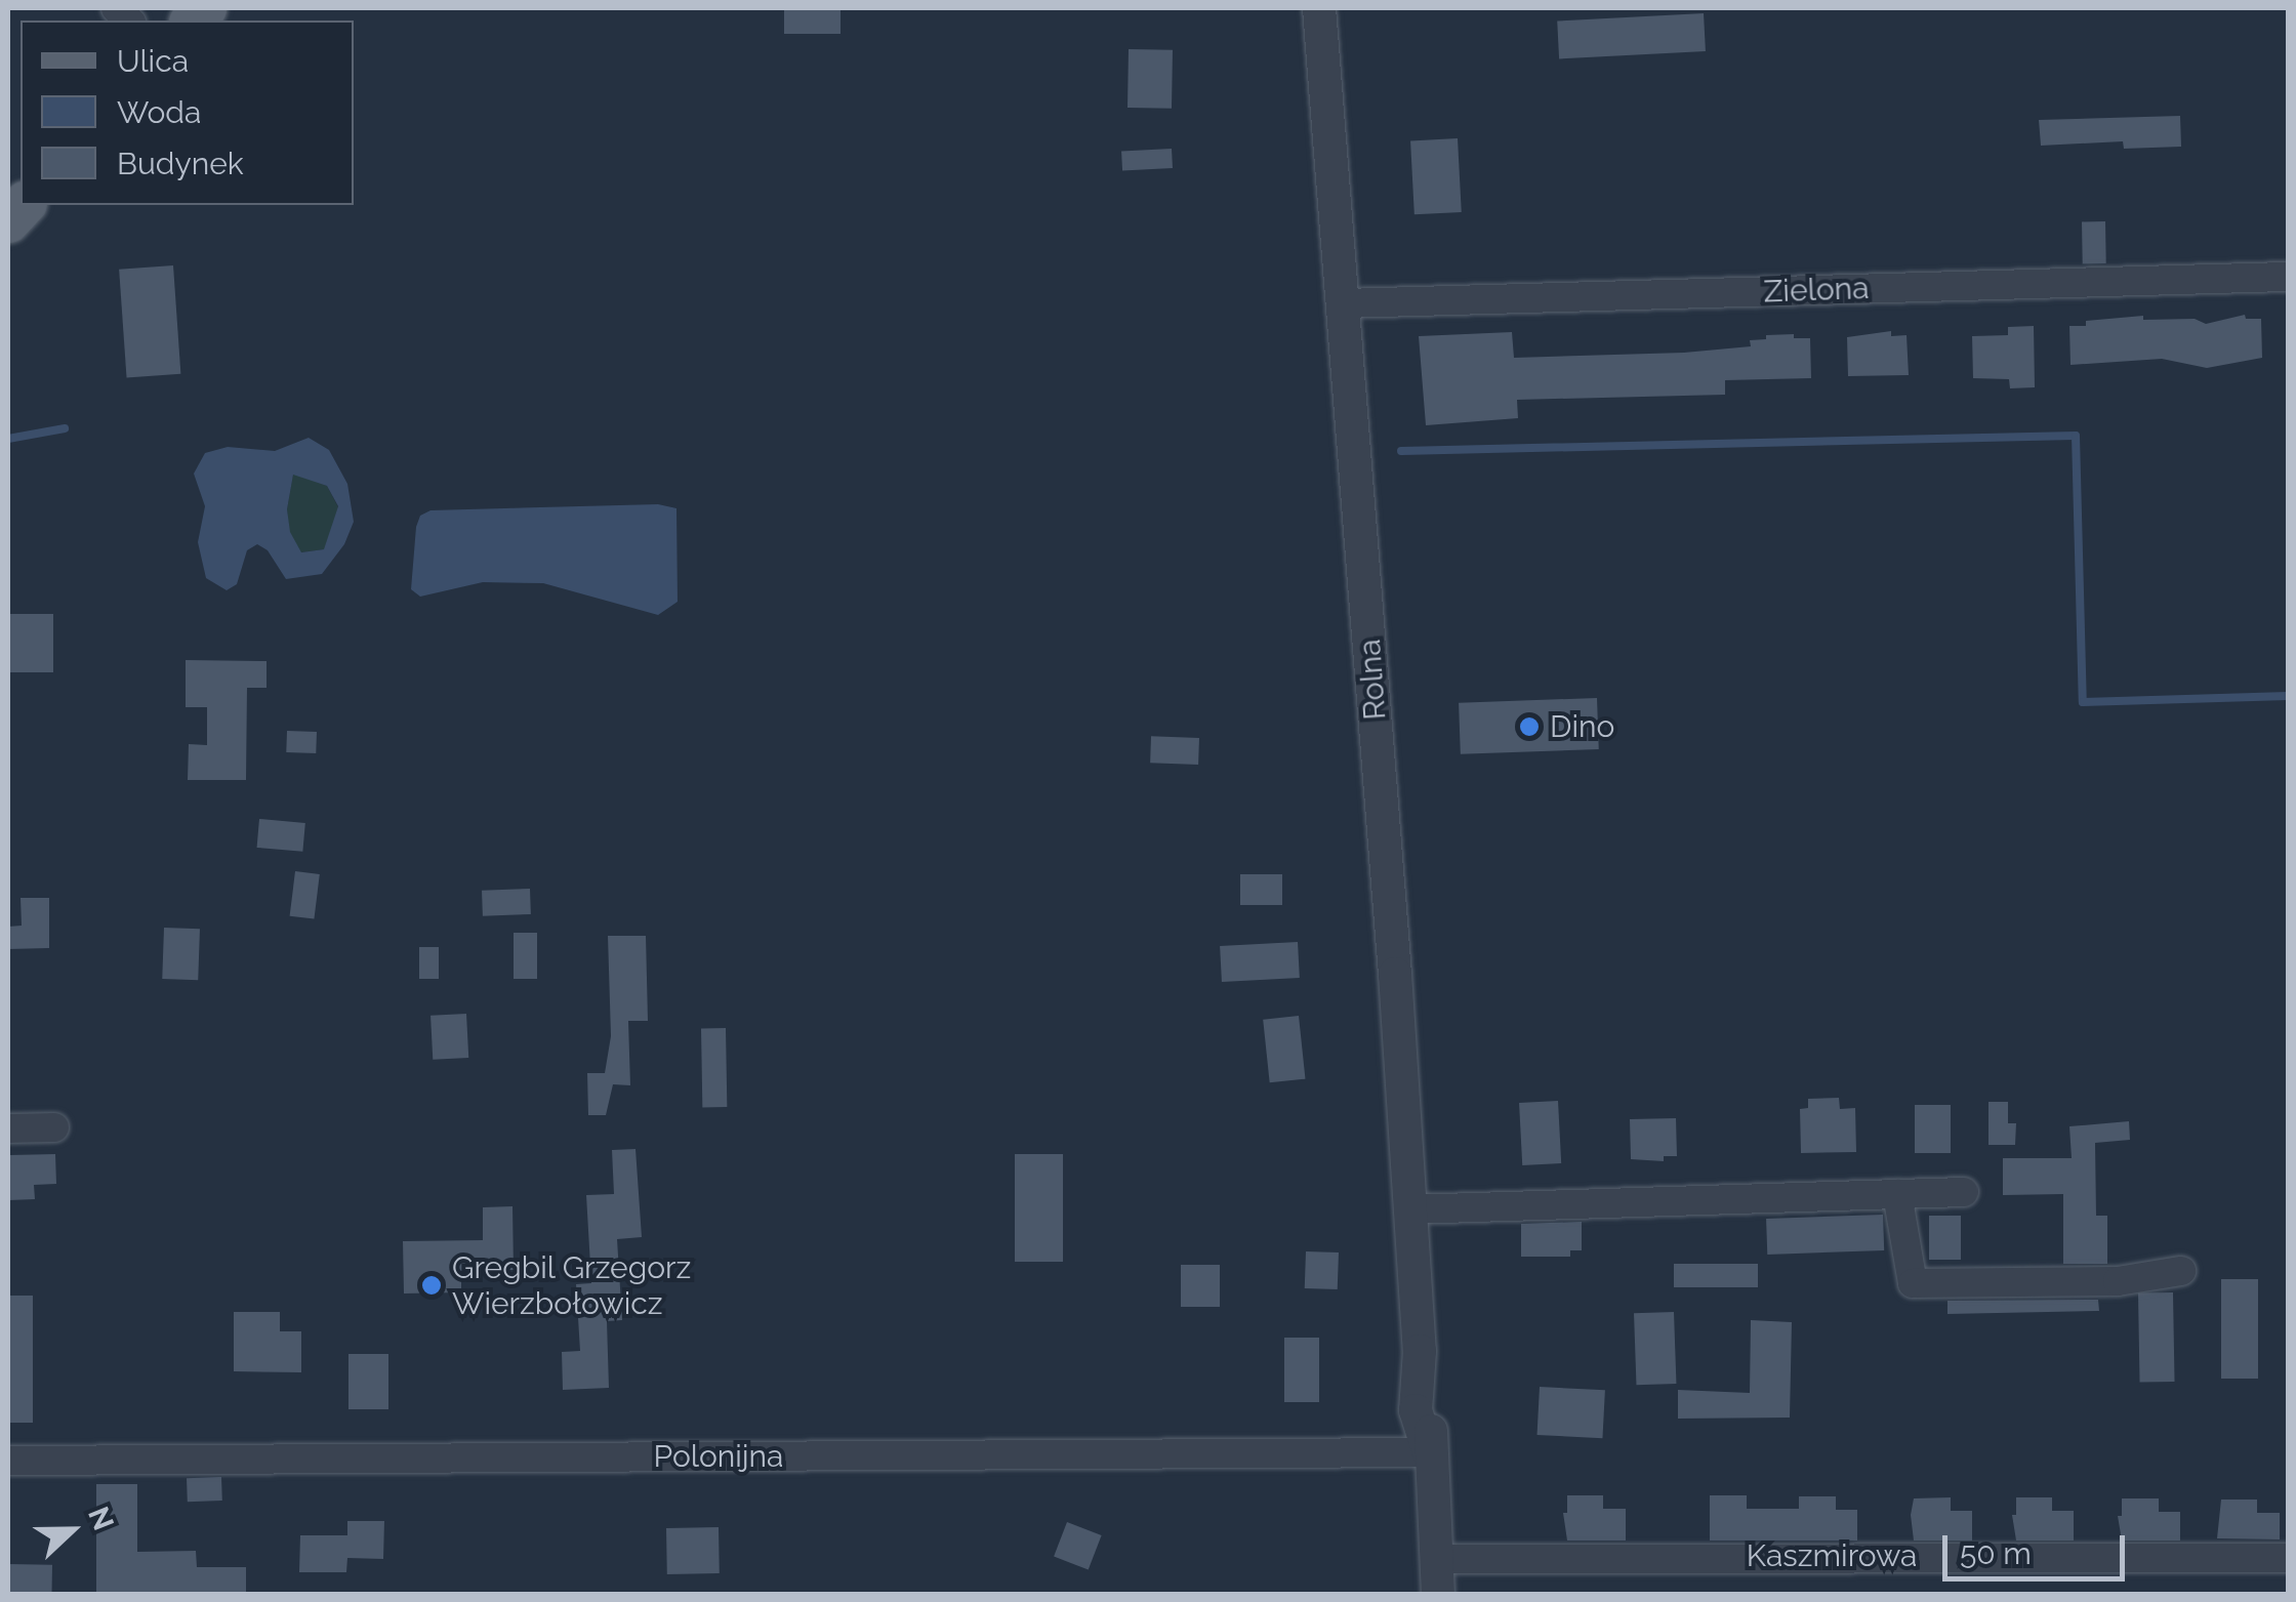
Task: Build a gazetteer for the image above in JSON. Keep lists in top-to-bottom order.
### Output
{
  "streets": {
    "street": [
      "Zielona",
      "Rolna",
      "Polonijna",
      "Kaszmirowa"
    ]
  },
  "crossings": [
    ["Zielona", "Rolna"],
    ["Rolna", "Polonijna"],
    ["Rolna", "Kaszmirowa"]
  ],
  "places": ["Dino", "Gregbil Grzegorz Wierzbołowicz"],
  "legend": ["Ulica", "Woda", "Budynek"],
  "scale_bar": "50 m",
  "north": "right"
}
